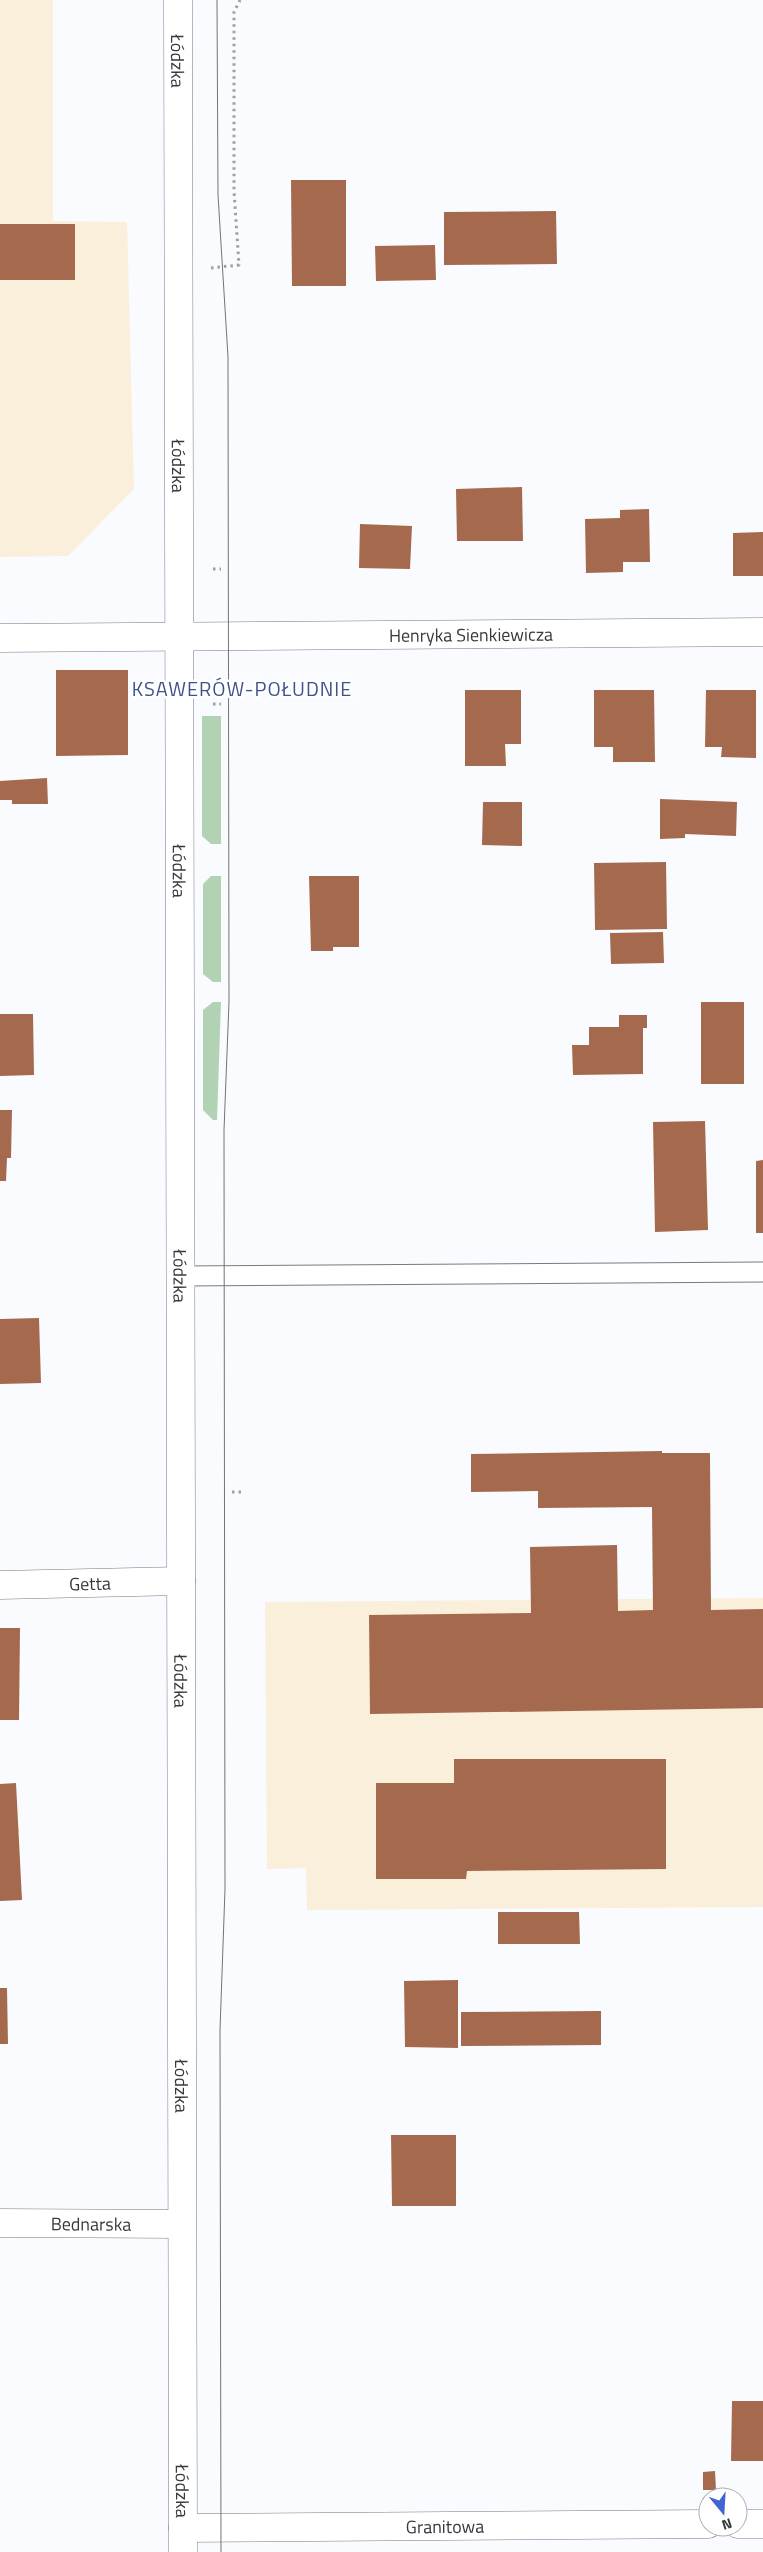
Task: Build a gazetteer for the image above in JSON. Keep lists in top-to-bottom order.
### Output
{
  "streets": {
    "main road": [
      "Łódzka",
      "Henryka Sienkiewicza",
      "Getta",
      "Bednarska",
      "Granitowa"
    ]
  },
  "crossings": [
    ["Łódzka", "Henryka Sienkiewicza"],
    ["Łódzka", "Getta"],
    ["Łódzka", "Bednarska"],
    ["Łódzka", "Granitowa"]
  ],
  "districts": ["KSAWERÓW-POŁUDNIE"],
  "north": "bottom"
}
